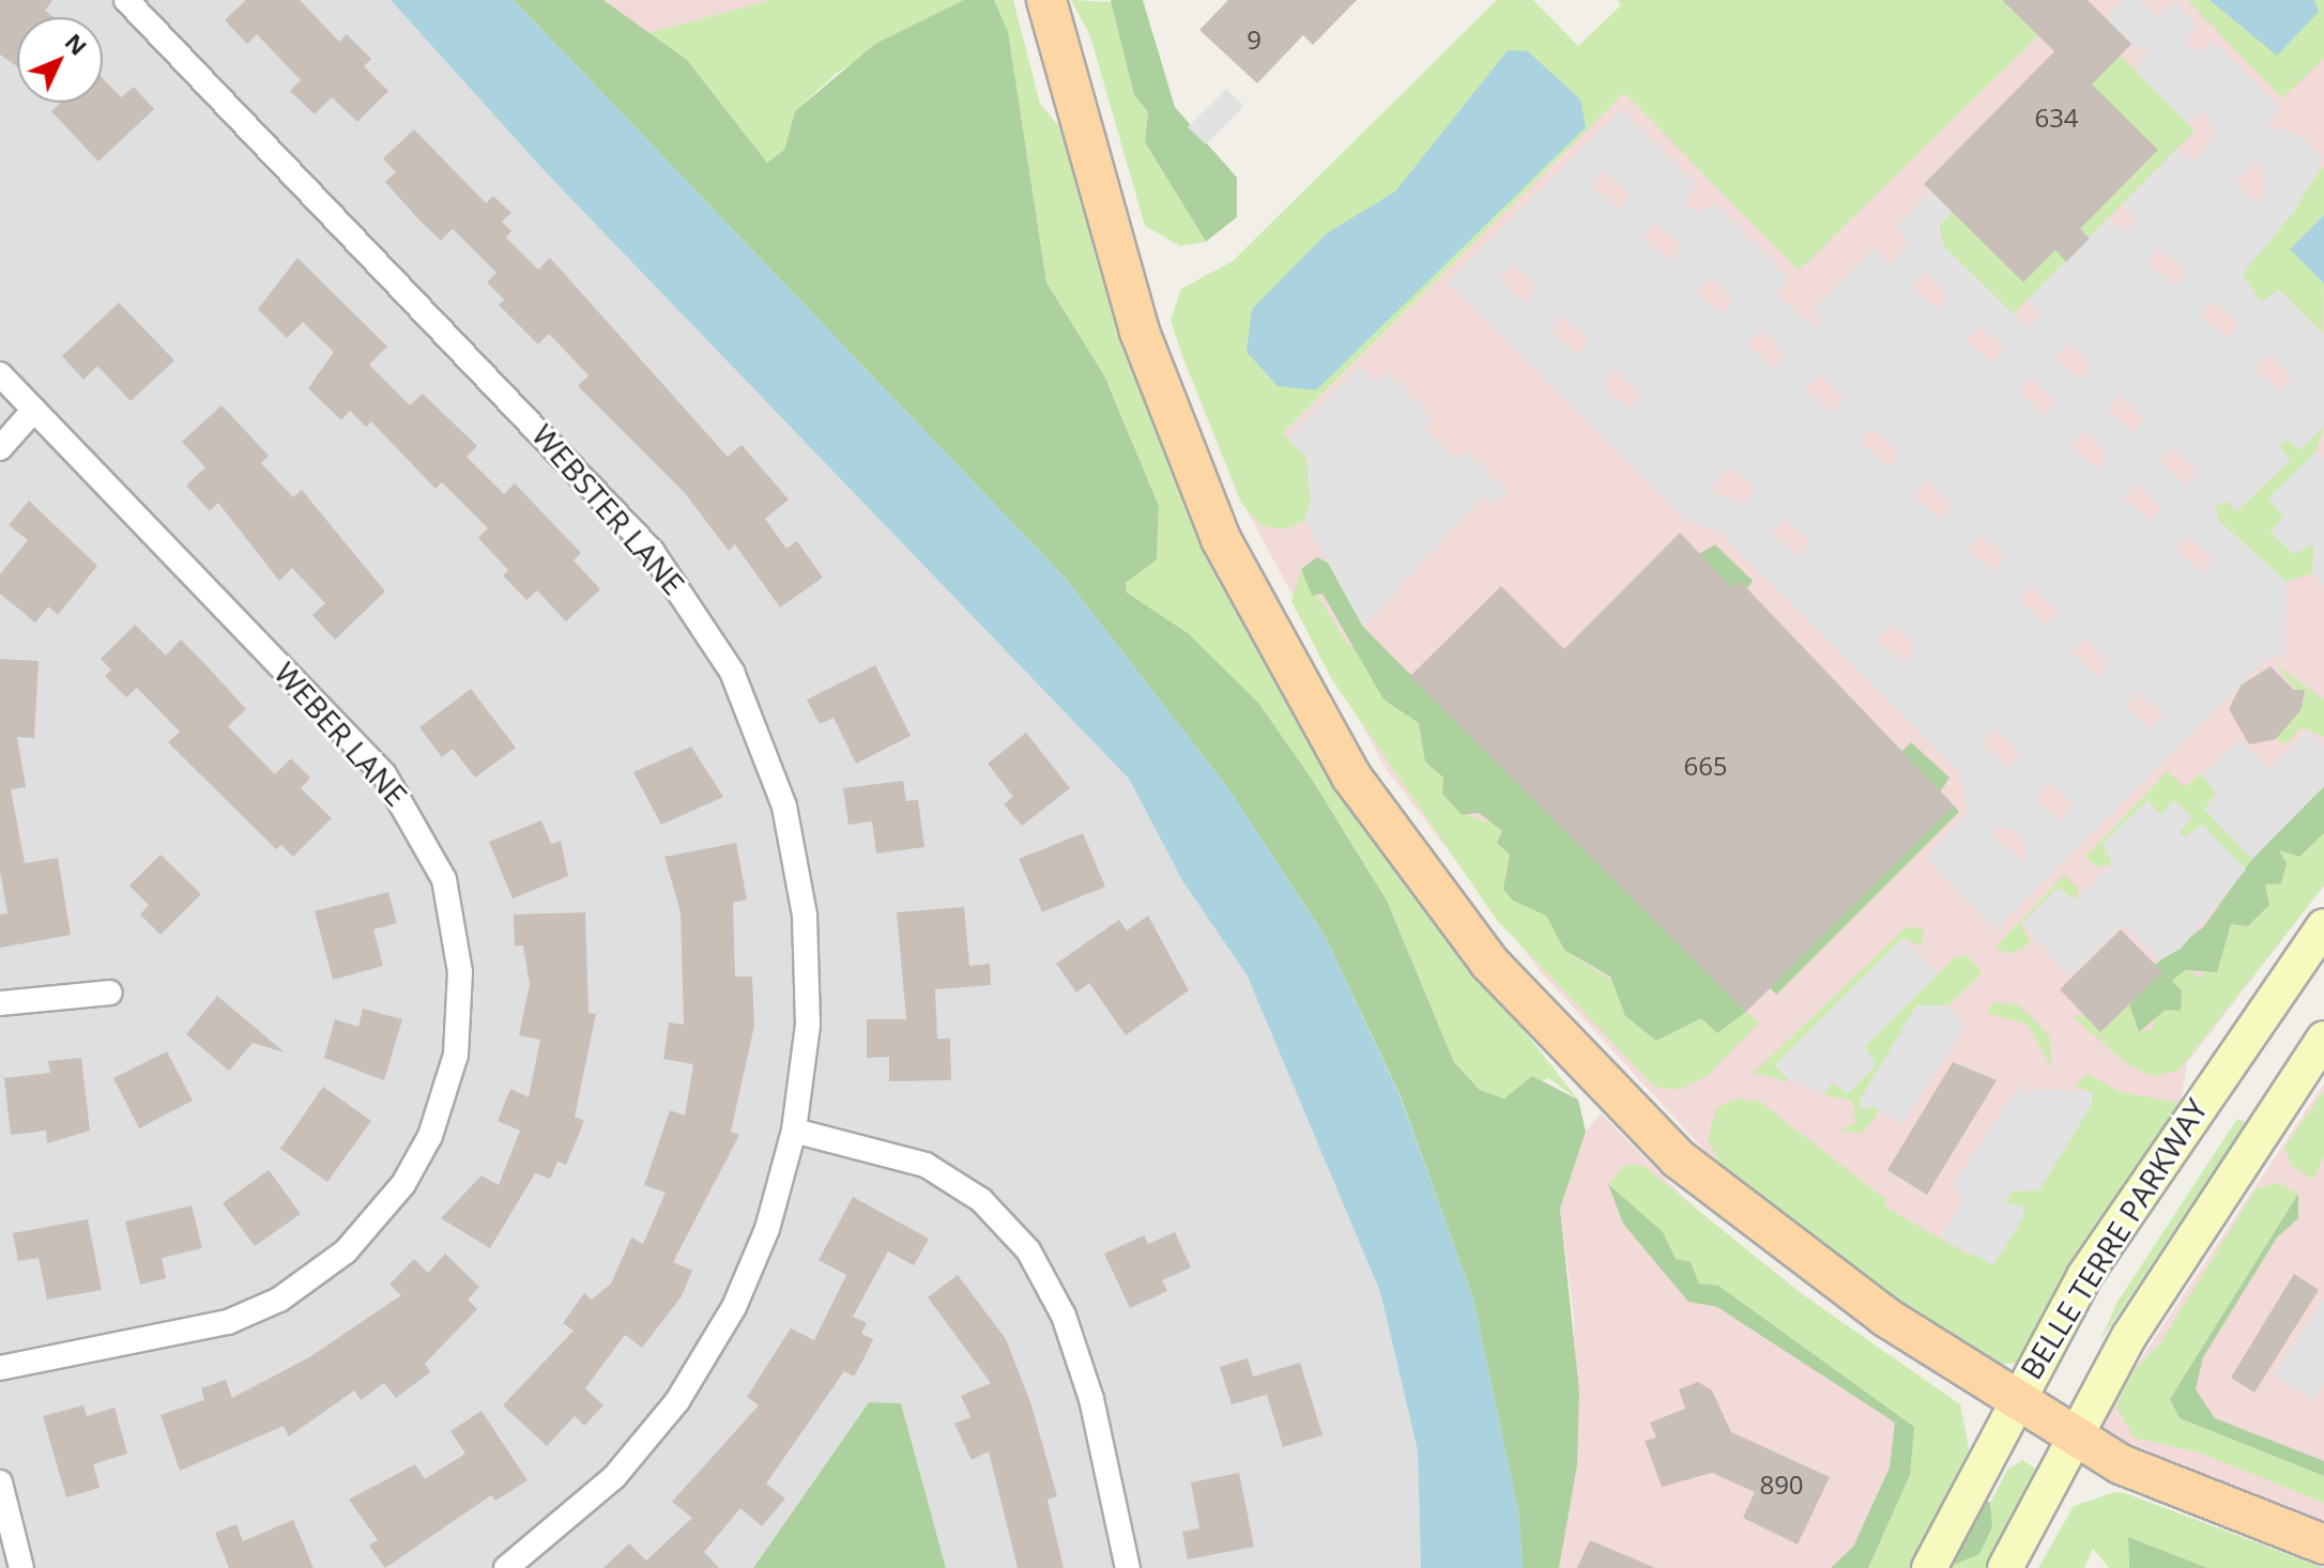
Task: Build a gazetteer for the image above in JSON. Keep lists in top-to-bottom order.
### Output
{
  "streets": {
    "main road": ["BELLE TERRE PARKWAY"],
    "street": ["WEBSTER LANE", "WEBER LANE"]
  },
  "house_numbers": [
    "9",
    "634",
    "665",
    "890"
  ],
  "north": "top right"
}
